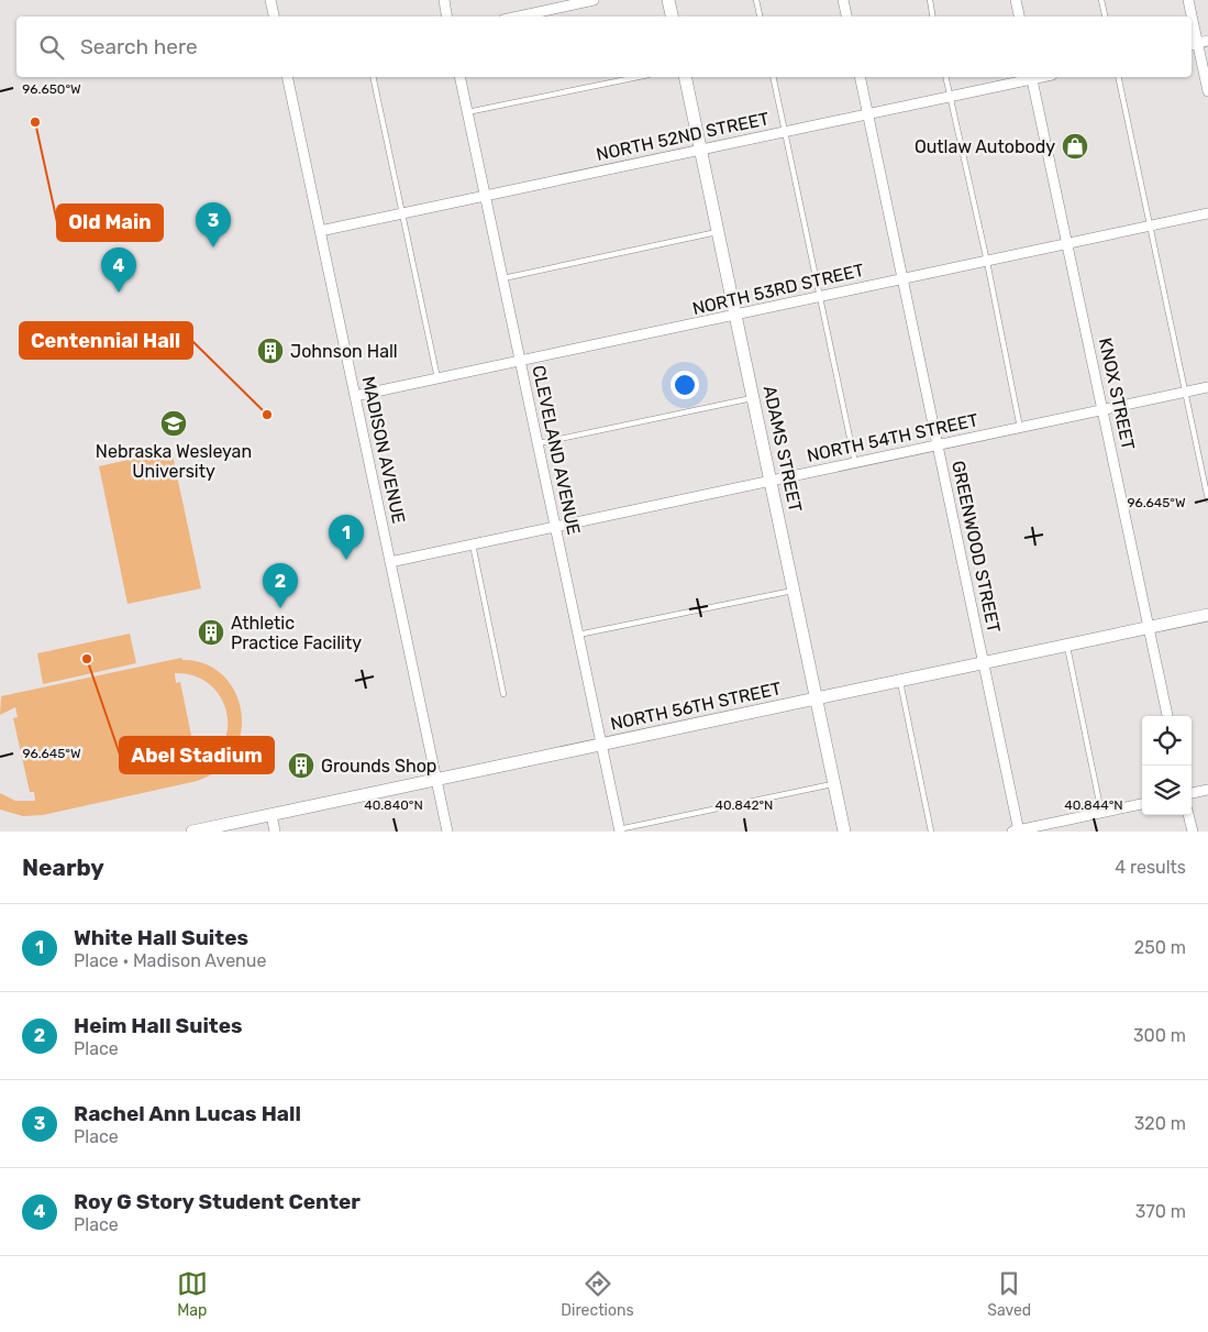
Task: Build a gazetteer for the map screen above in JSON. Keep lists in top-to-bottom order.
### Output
{
  "streets": {
    "main road": ["ADAMS STREET", "NORTH 56TH STREET"],
    "street": [
      "NORTH 52ND STREET",
      "NORTH 53RD STREET",
      "KNOX STREET",
      "NORTH 54TH STREET",
      "MADISON AVENUE",
      "CLEVELAND AVENUE",
      "GREENWOOD STREET"
    ]
  },
  "crossings": [
    ["NORTH 52ND STREET", "ADAMS STREET"],
    ["NORTH 52ND STREET", "MADISON AVENUE"],
    ["NORTH 52ND STREET", "CLEVELAND AVENUE"],
    ["NORTH 52ND STREET", "GREENWOOD STREET"],
    ["NORTH 53RD STREET", "KNOX STREET"],
    ["NORTH 53RD STREET", "ADAMS STREET"],
    ["NORTH 53RD STREET", "MADISON AVENUE"],
    ["NORTH 53RD STREET", "CLEVELAND AVENUE"],
    ["NORTH 53RD STREET", "GREENWOOD STREET"],
    ["KNOX STREET", "NORTH 54TH STREET"],
    ["KNOX STREET", "NORTH 56TH STREET"],
    ["NORTH 54TH STREET", "ADAMS STREET"],
    ["NORTH 54TH STREET", "MADISON AVENUE"],
    ["NORTH 54TH STREET", "CLEVELAND AVENUE"],
    ["NORTH 54TH STREET", "GREENWOOD STREET"],
    ["ADAMS STREET", "NORTH 56TH STREET"],
    ["MADISON AVENUE", "NORTH 56TH STREET"],
    ["CLEVELAND AVENUE", "NORTH 56TH STREET"],
    ["GREENWOOD STREET", "NORTH 56TH STREET"]
  ],
  "places": {
    "other": ["Old Main", "Centennial Hall", "Abel Stadium"],
    "shop": ["Outlaw Autobody"],
    "building": ["Johnson Hall", "Athletic Practice Facility", "Grounds Shop"],
    "school or university": ["Nebraska Wesleyan University"]
  },
  "page": {
    "search": "Search here",
    "pins": [
      "3",
      "4",
      "1",
      "2"
    ],
    "heading": ["Nearby", "4 results"],
    "list": [
      {
        "mark": "1",
        "name": "White Hall Suites",
        "note": "Place · Madison Avenue",
        "value": "250 m"
      },
      {
        "mark": "2",
        "name": "Heim Hall Suites",
        "note": "Place",
        "value": "300 m"
      },
      {
        "mark": "3",
        "name": "Rachel Ann Lucas Hall",
        "note": "Place",
        "value": "320 m"
      },
      {
        "mark": "4",
        "name": "Roy G Story Student Center",
        "note": "Place",
        "value": "370 m"
      }
    ],
    "nav": ["Map", "Directions", "Saved"]
  },
  "coordinates": [
    "96.650°W",
    "96.645°W",
    "40.840°N",
    "40.842°N",
    "40.844°N"
  ]
}
